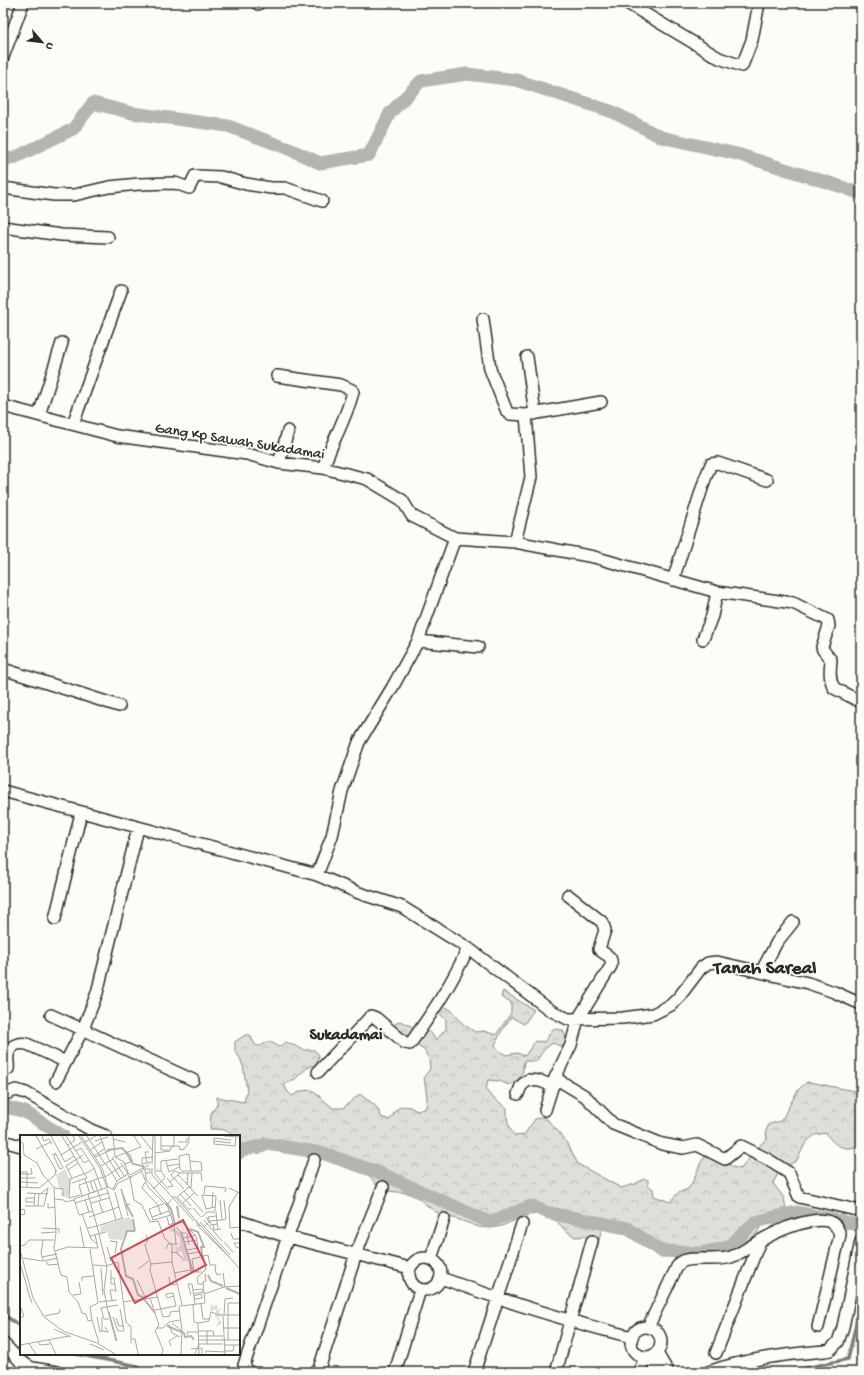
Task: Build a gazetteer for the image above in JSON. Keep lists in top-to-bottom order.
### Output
{
  "streets": {
    "street": ["Gang Kp Sawah Sukadamai"]
  },
  "districts": ["Tanah Sareal", "Sukadamai"],
  "north": "bottom right"
}
